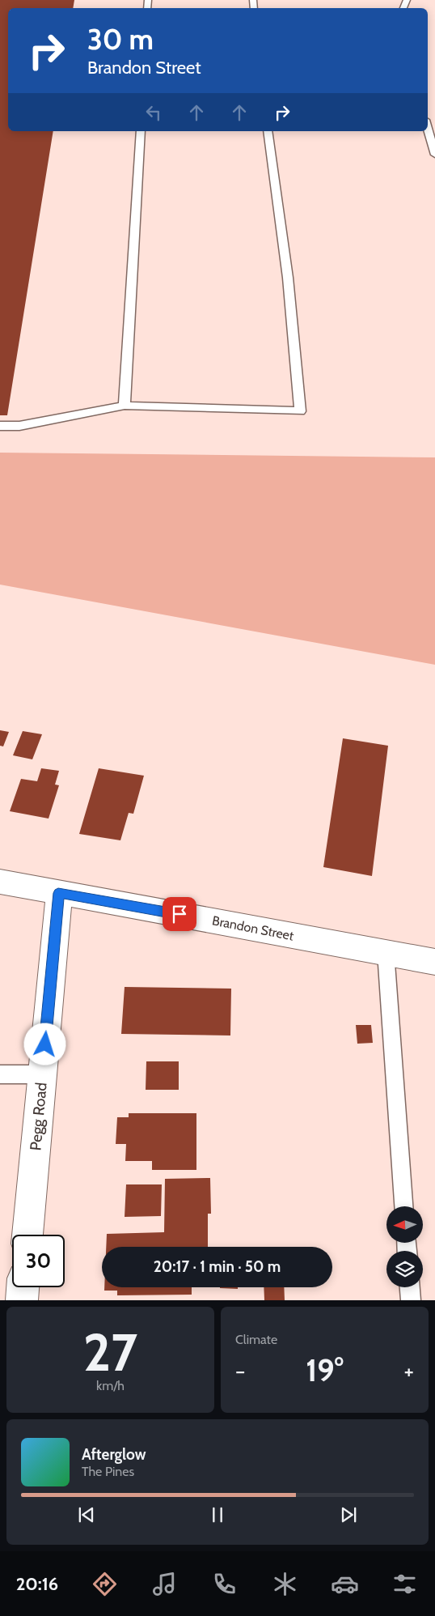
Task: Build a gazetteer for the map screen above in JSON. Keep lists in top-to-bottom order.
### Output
{
  "streets": {
    "street": ["Brandon Street", "Pegg Road"]
  },
  "crossings": [
    ["Brandon Street", "Pegg Road"]
  ],
  "north": "left",
  "page": {
    "turn": ["30 m", "Brandon Street"],
    "limit": "30",
    "trip": "20:17 · 1 min · 50 m",
    "tile": [
      ["27", "km/h"],
      "Climate"
    ],
    "heat": ["−", "19°", "+"],
    "song": ["Afterglow", "The Pines"],
    "tabs": "20:16"
  }
}
